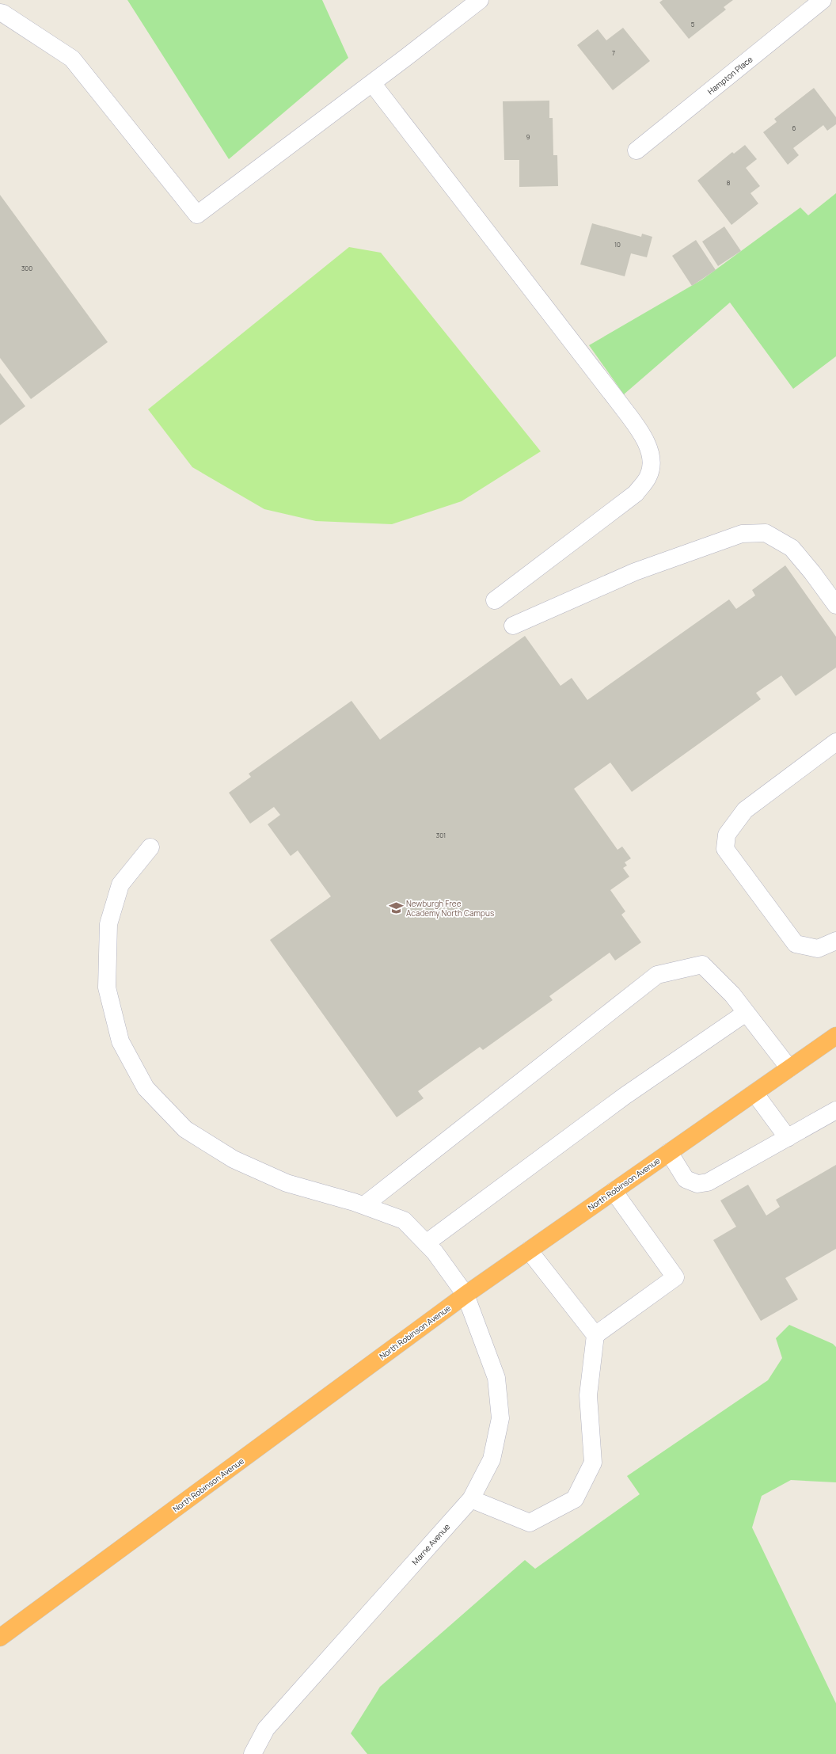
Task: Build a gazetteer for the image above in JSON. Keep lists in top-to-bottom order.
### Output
{
  "streets": {
    "highway": ["North Robinson Avenue"],
    "street": ["Hampton Place", "Marne Avenue"]
  },
  "crossings": [
    ["North Robinson Avenue", "Marne Avenue"]
  ],
  "places": {
    "school or university": ["Newburgh Free Academy North Campus"]
  },
  "house_numbers": [
    "5",
    "7",
    "6",
    "9",
    "8",
    "10",
    "300",
    "301"
  ]
}
